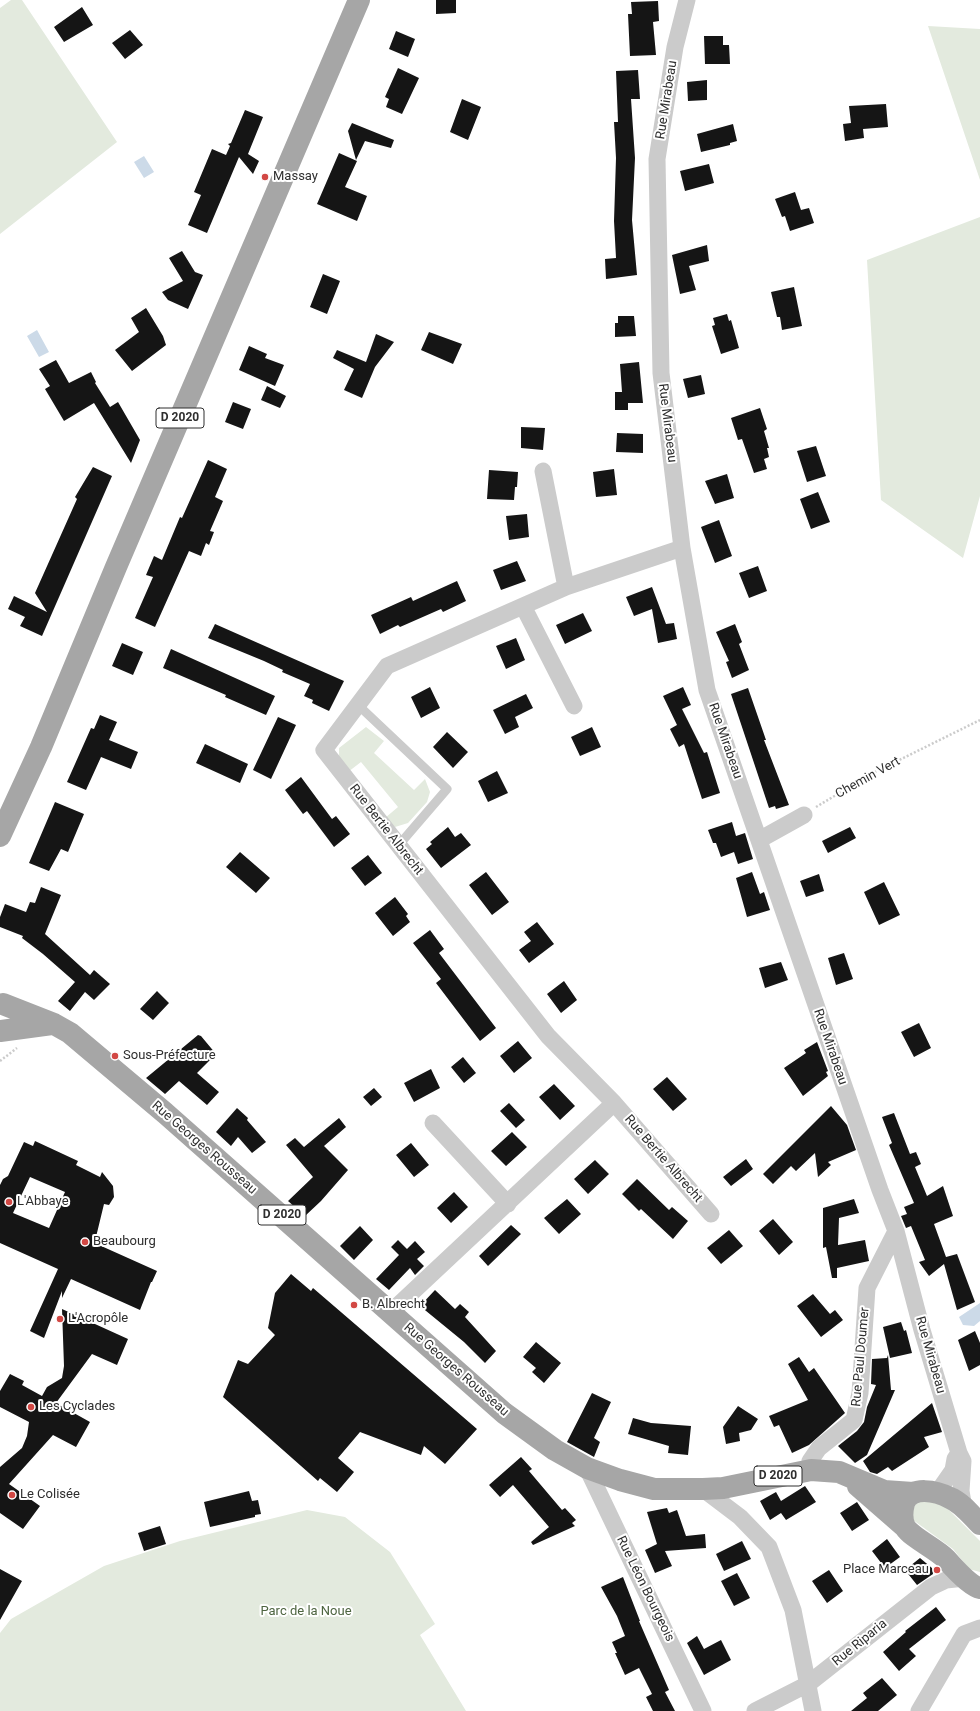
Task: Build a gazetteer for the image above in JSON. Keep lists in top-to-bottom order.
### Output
{
  "streets": {
    "main road": ["D 2020", "Rue Georges Rousseau"],
    "street": [
      "Rue Mirabeau",
      "Rue Bertie Albrecht",
      "Rue Paul Doumer",
      "Rue Léon Bourgeois",
      "Rue Riparia"
    ],
    "path": ["Chemin Vert"]
  },
  "crossings": [
    ["Rue Mirabeau", "Rue Bertie Albrecht"],
    ["Rue Mirabeau", "Rue Paul Doumer"],
    ["D 2020", "Rue Georges Rousseau"],
    ["Rue Bertie Albrecht", "Rue Georges Rousseau"],
    ["Rue Georges Rousseau", "Rue Paul Doumer"],
    ["Rue Georges Rousseau", "Rue Léon Bourgeois"]
  ],
  "parks": ["Parc de la Noue"],
  "places": [
    "Massay",
    "Sous-Préfecture",
    "L'Abbaye",
    "Beaubourg",
    "B. Albrecht",
    "L'Acropôle",
    "Les Cyclades",
    "Le Colisée",
    "Place Marceau"
  ]
}
